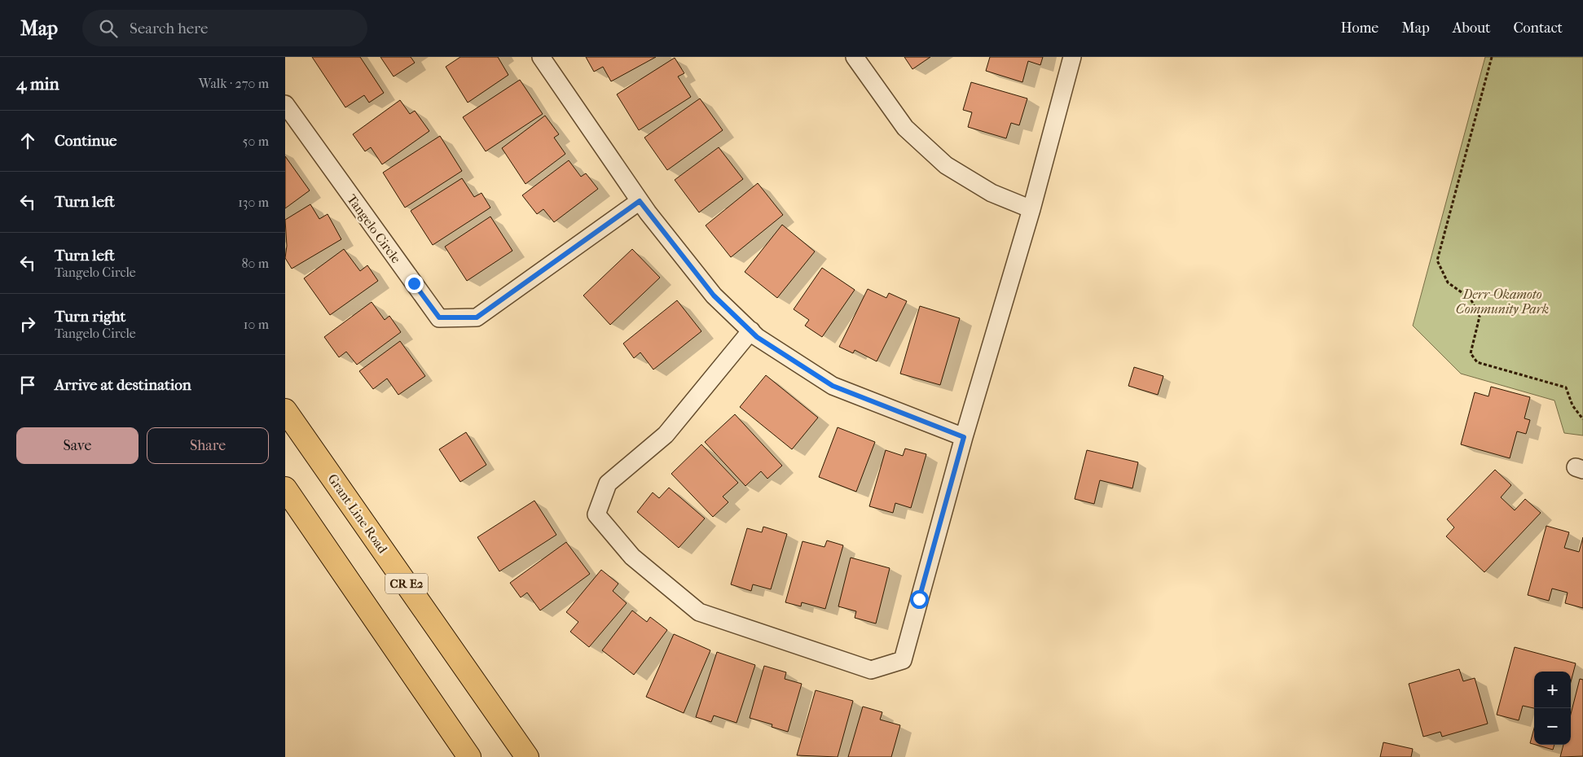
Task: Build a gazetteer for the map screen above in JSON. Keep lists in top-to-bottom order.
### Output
{
  "streets": {
    "main road": ["Grant Line Road", "CR E2"],
    "street": ["Tangelo Circle"]
  },
  "parks": ["Derr-Okamoto Community Park"],
  "page": {
    "header": "Map",
    "search": "Search here",
    "nav": [
      "Home",
      "Map",
      "About",
      "Contact"
    ],
    "heading": ["4 min", "Walk · 270 m"],
    "list": [
      ["Continue", "50 m"],
      ["Turn left", "130 m"],
      ["Turn left", "Tangelo Circle", "80 m"],
      ["Turn right", "Tangelo Circle", "10 m"],
      "Arrive at destination"
    ],
    "buttons": ["Save", "Share"],
    "map_buttons": ["+", "−"]
  }
}
